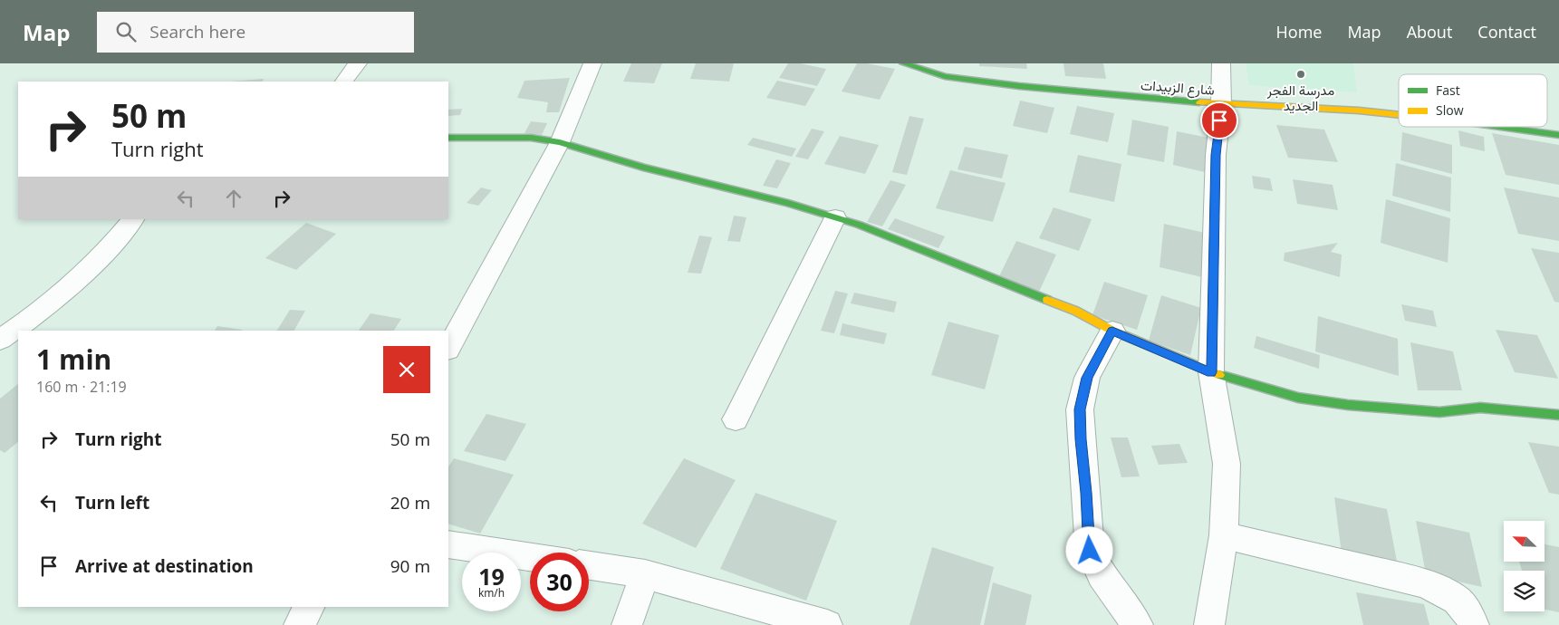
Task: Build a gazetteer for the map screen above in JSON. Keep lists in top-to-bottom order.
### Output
{
  "streets": {
    "street": ["شارع الزبيدات"]
  },
  "places": ["مدرسة الفجر الجديد"],
  "legend": ["Fast", "Slow"],
  "north": "top left",
  "page": {
    "header": "Map",
    "search": "Search here",
    "nav": [
      "Home",
      "Map",
      "About",
      "Contact"
    ],
    "turn": ["50 m", "Turn right"],
    "heading": ["1 min", "160 m · 21:19"],
    "list": [
      {
        "name": "Turn right",
        "value": "50 m"
      },
      {
        "name": "Turn left",
        "value": "20 m"
      },
      {
        "name": "Arrive at destination",
        "value": "90 m"
      }
    ],
    "speed": "19 km/h",
    "limit": "30"
  }
}
